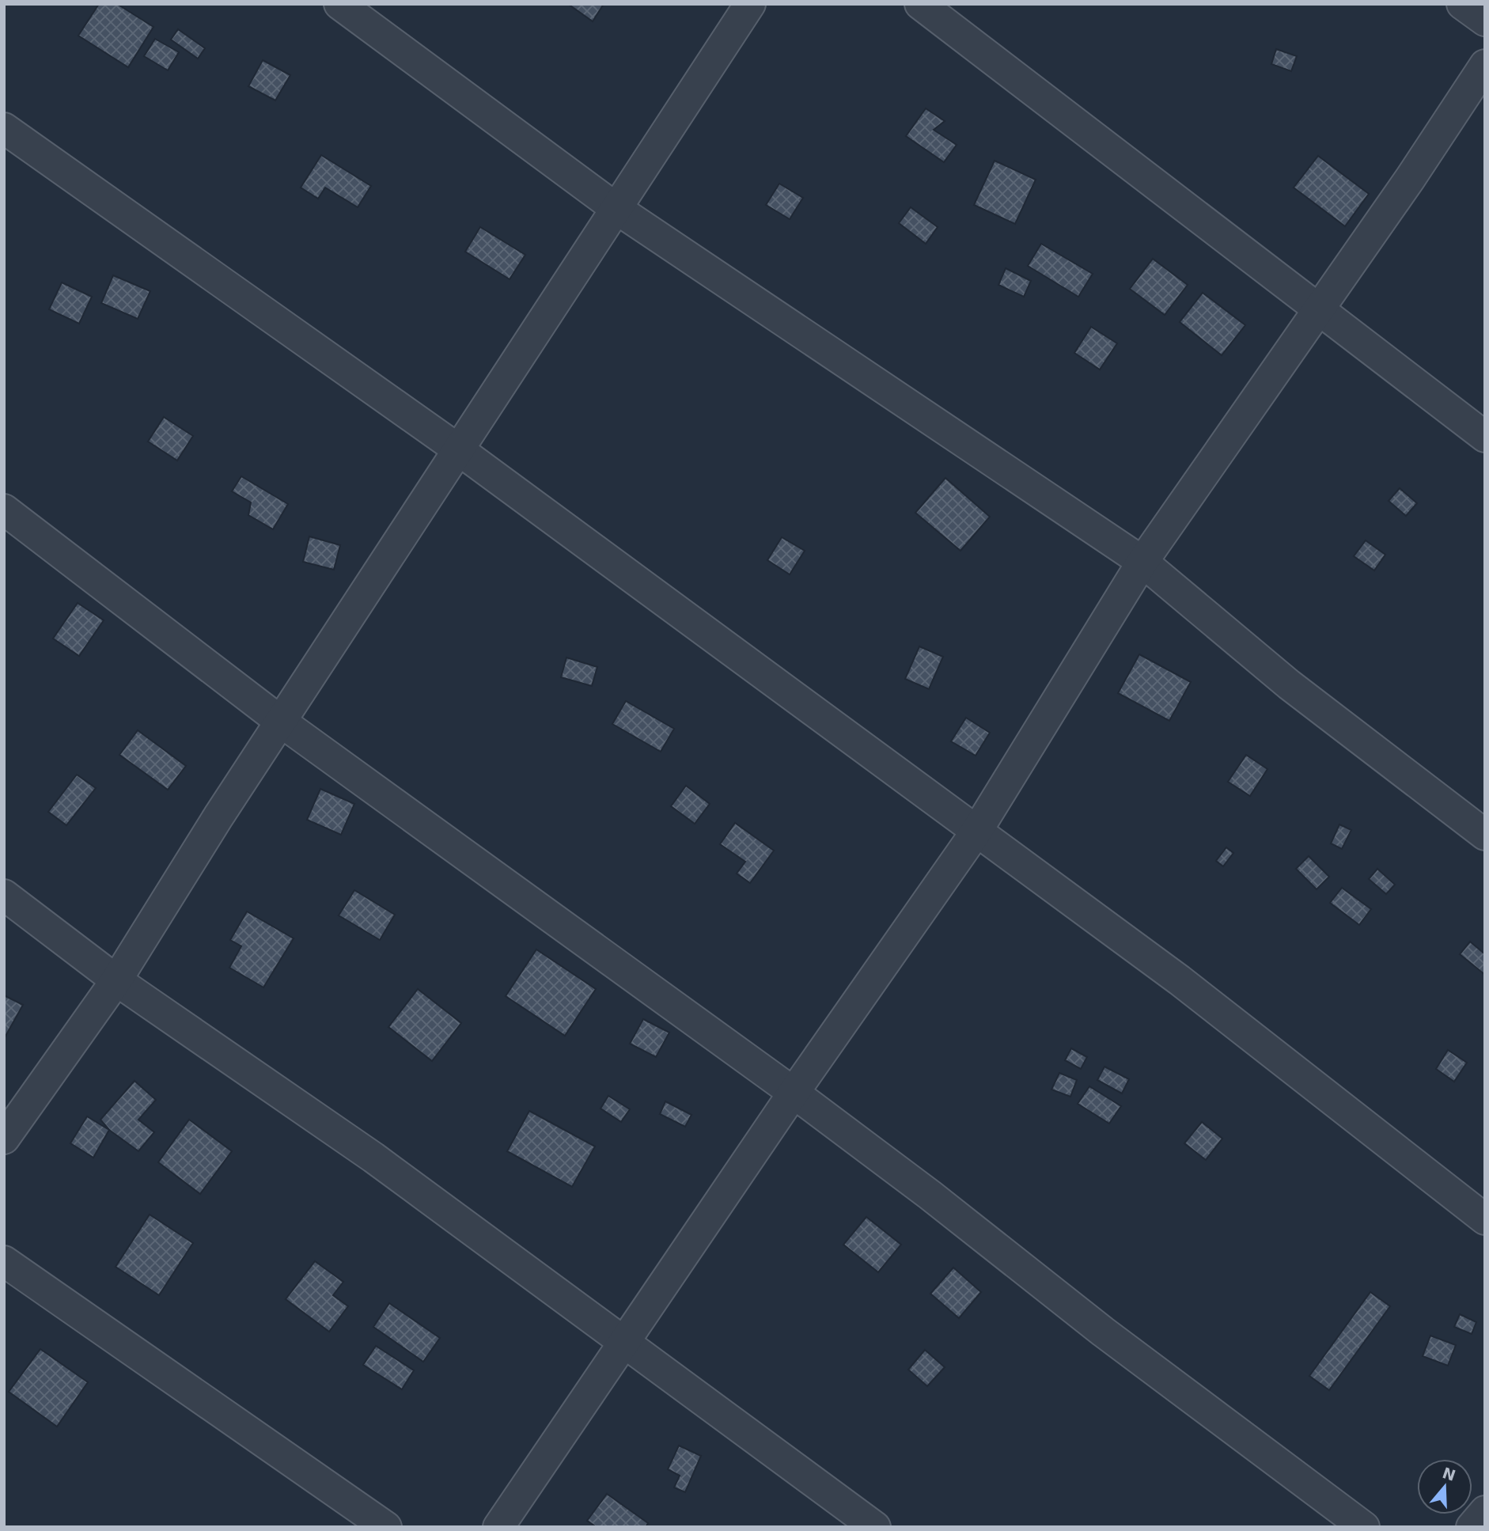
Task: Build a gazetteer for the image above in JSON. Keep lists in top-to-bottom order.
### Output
{
  "north": "top"
}
